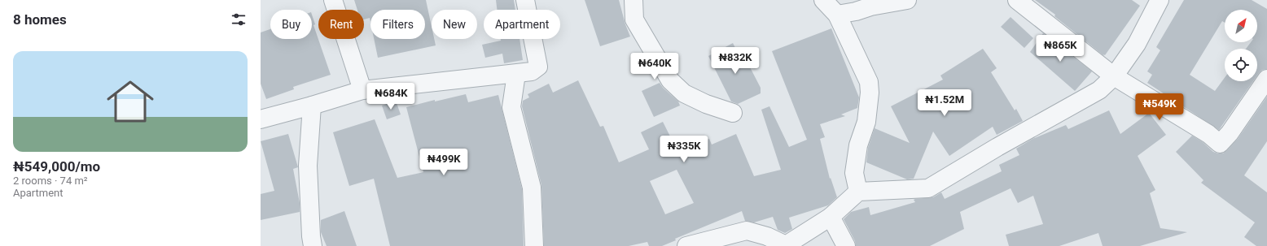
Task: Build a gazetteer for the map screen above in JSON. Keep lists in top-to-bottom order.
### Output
{
  "north": "top right",
  "page": {
    "heading": "8 homes",
    "chip": [
      "Buy",
      "Rent",
      "Filters",
      "New",
      "Apartment"
    ],
    "price": [
      "₦865K",
      "₦832K",
      "₦640K",
      "₦684K",
      "₦1.52M",
      "₦549K",
      "₦335K",
      "₦499K"
    ],
    "list": [
      {
        "name": "₦549,000/mo",
        "note": "2 rooms · 74 m² · Apartment"
      }
    ]
  }
}
